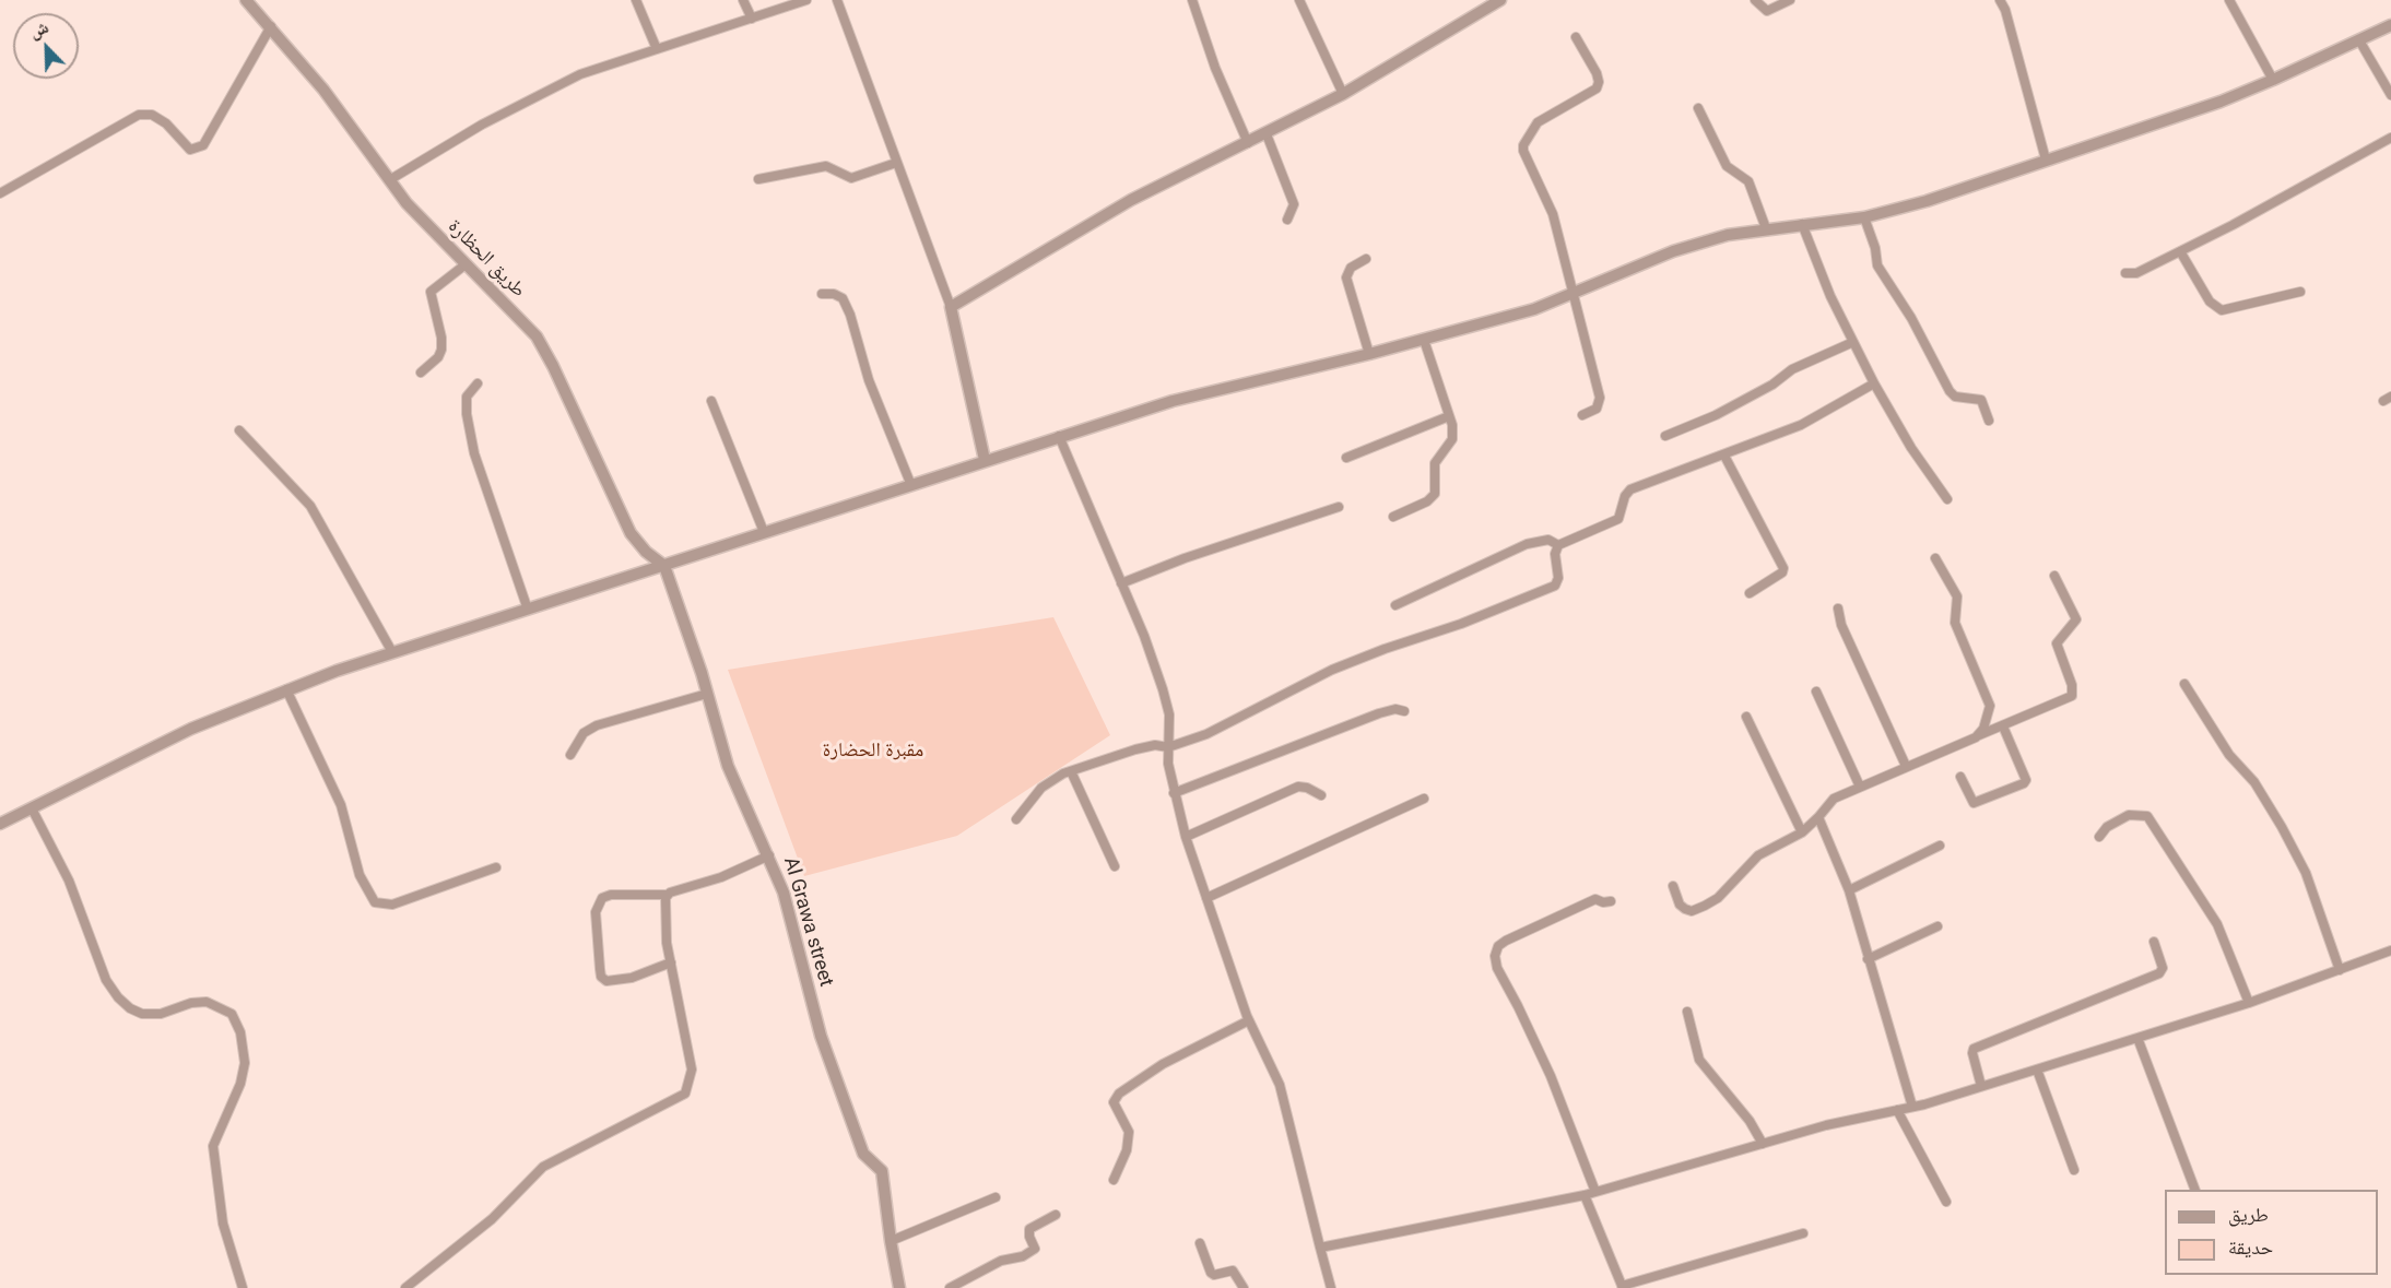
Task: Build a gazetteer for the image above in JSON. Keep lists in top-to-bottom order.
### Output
{
  "streets": {
    "street": ["طريق الحظارة", "Al Grawa street"]
  },
  "crossings": [
    ["طريق الحظارة", "Al Grawa street"]
  ],
  "parks": ["مقبرة الحضارة"],
  "legend": ["طريق", "حديقة"],
  "north": "top left"
}
